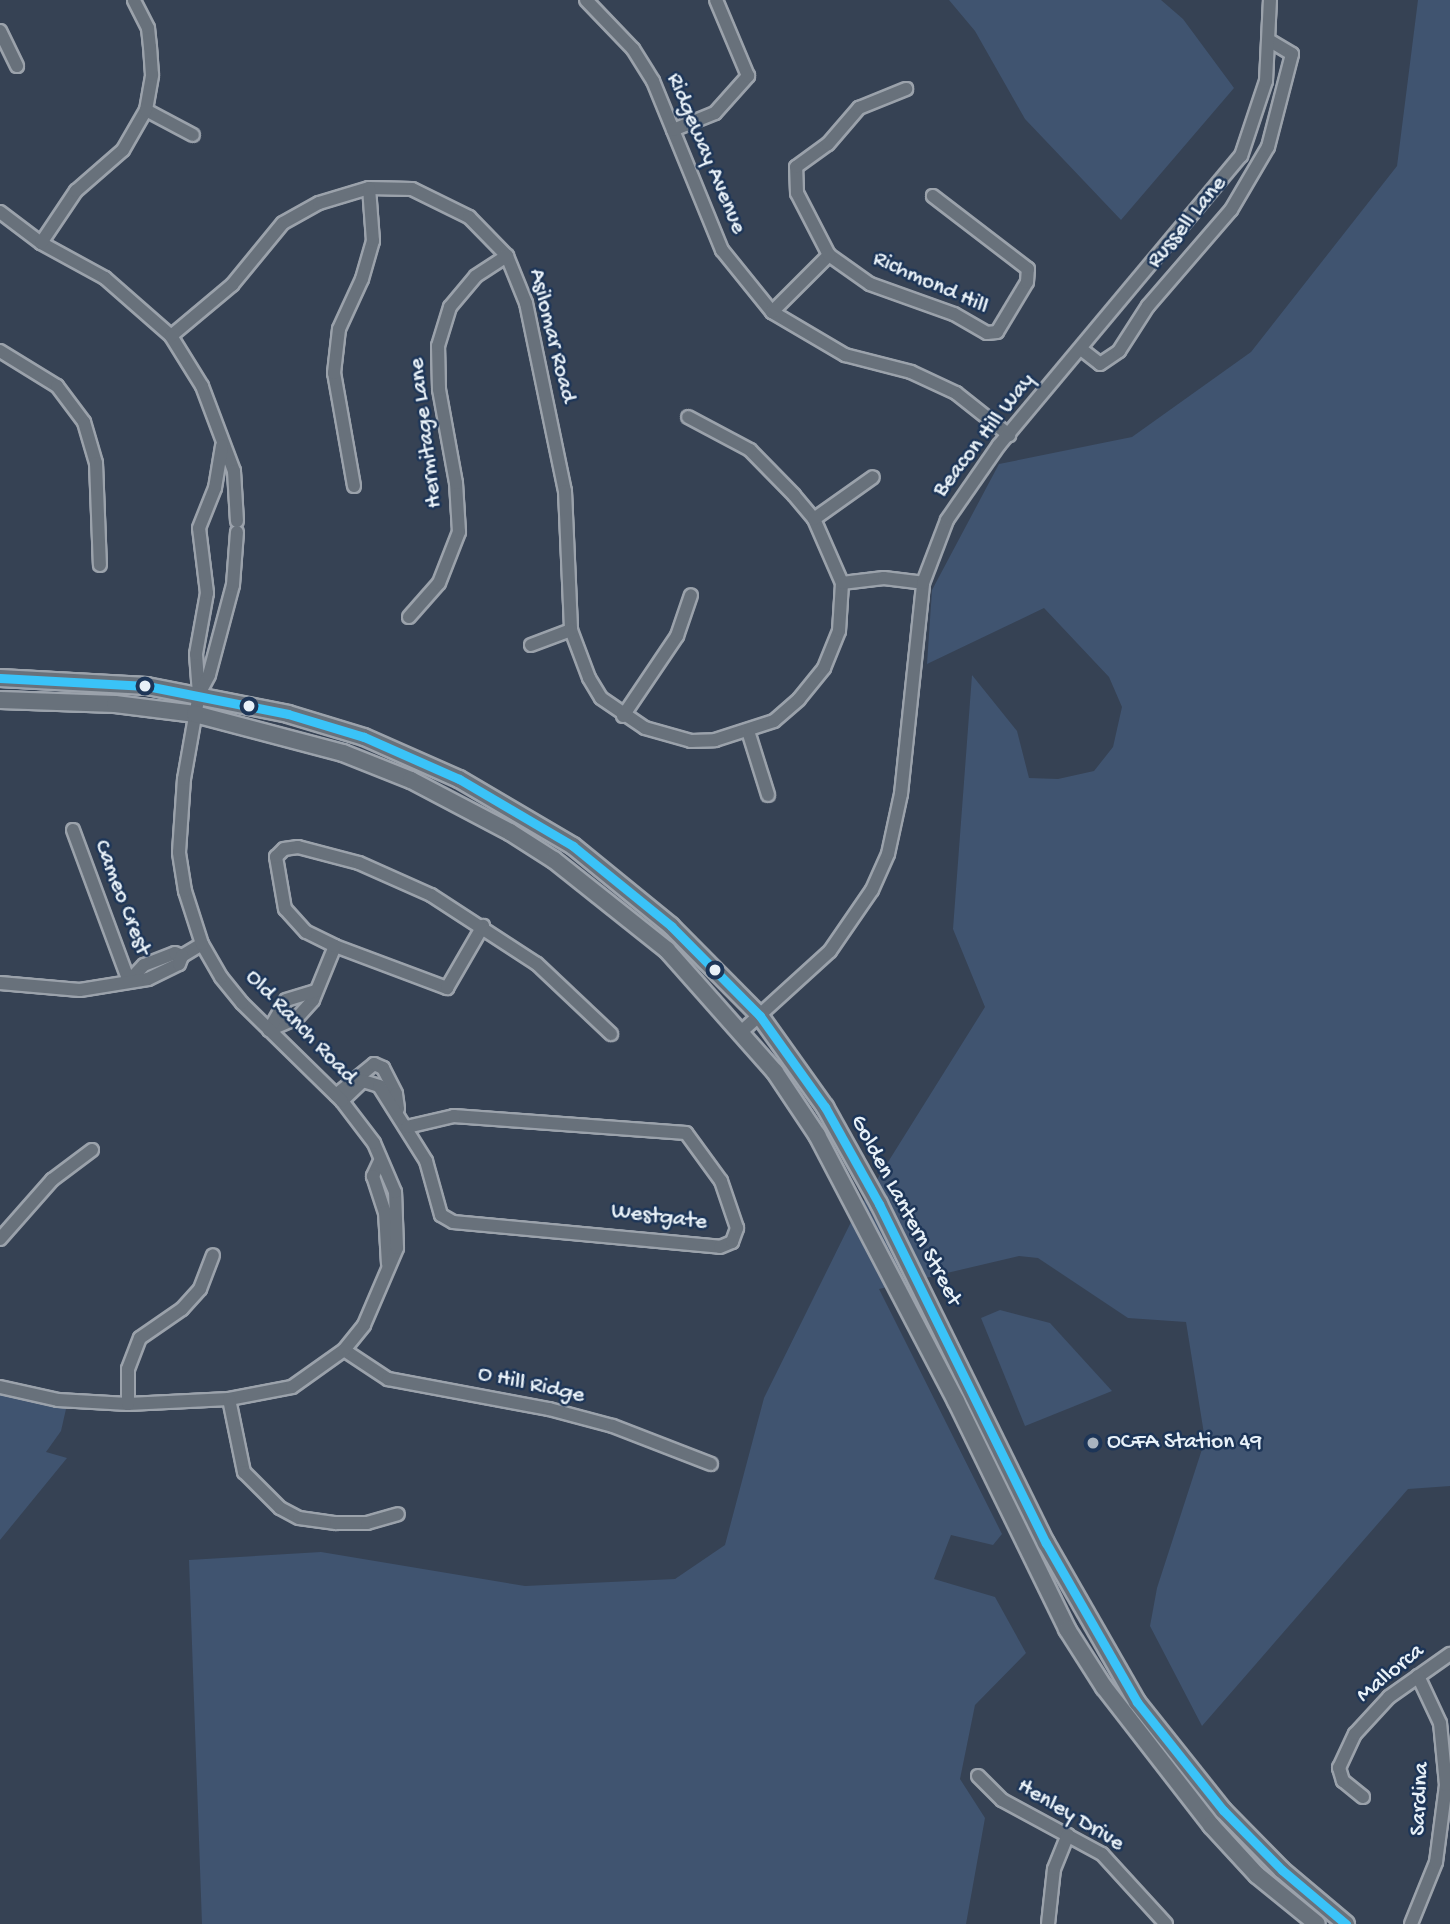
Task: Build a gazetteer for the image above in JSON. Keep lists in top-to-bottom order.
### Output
{
  "streets": {
    "main road": ["Golden Lantern Street"],
    "street": [
      "Ridgeway Avenue",
      "Russell Lane",
      "Richmond Hill",
      "Asilomar Road",
      "Hermitage Lane",
      "Beacon Hill Way",
      "Cameo Crest",
      "Old Ranch Road",
      "Westgate",
      "O Hill Ridge",
      "Mallorca",
      "Sardina",
      "Henley Drive"
    ]
  },
  "crossings": [
    ["Ridgeway Avenue", "Beacon Hill Way"],
    ["Russell Lane", "Beacon Hill Way"],
    ["Asilomar Road", "Hermitage Lane"],
    ["Beacon Hill Way", "Golden Lantern Street"],
    ["Old Ranch Road", "Golden Lantern Street"],
    ["Old Ranch Road", "Westgate"],
    ["Old Ranch Road", "O Hill Ridge"],
    ["Mallorca", "Sardina"]
  ],
  "places": ["OCFA Station 49"]
}
